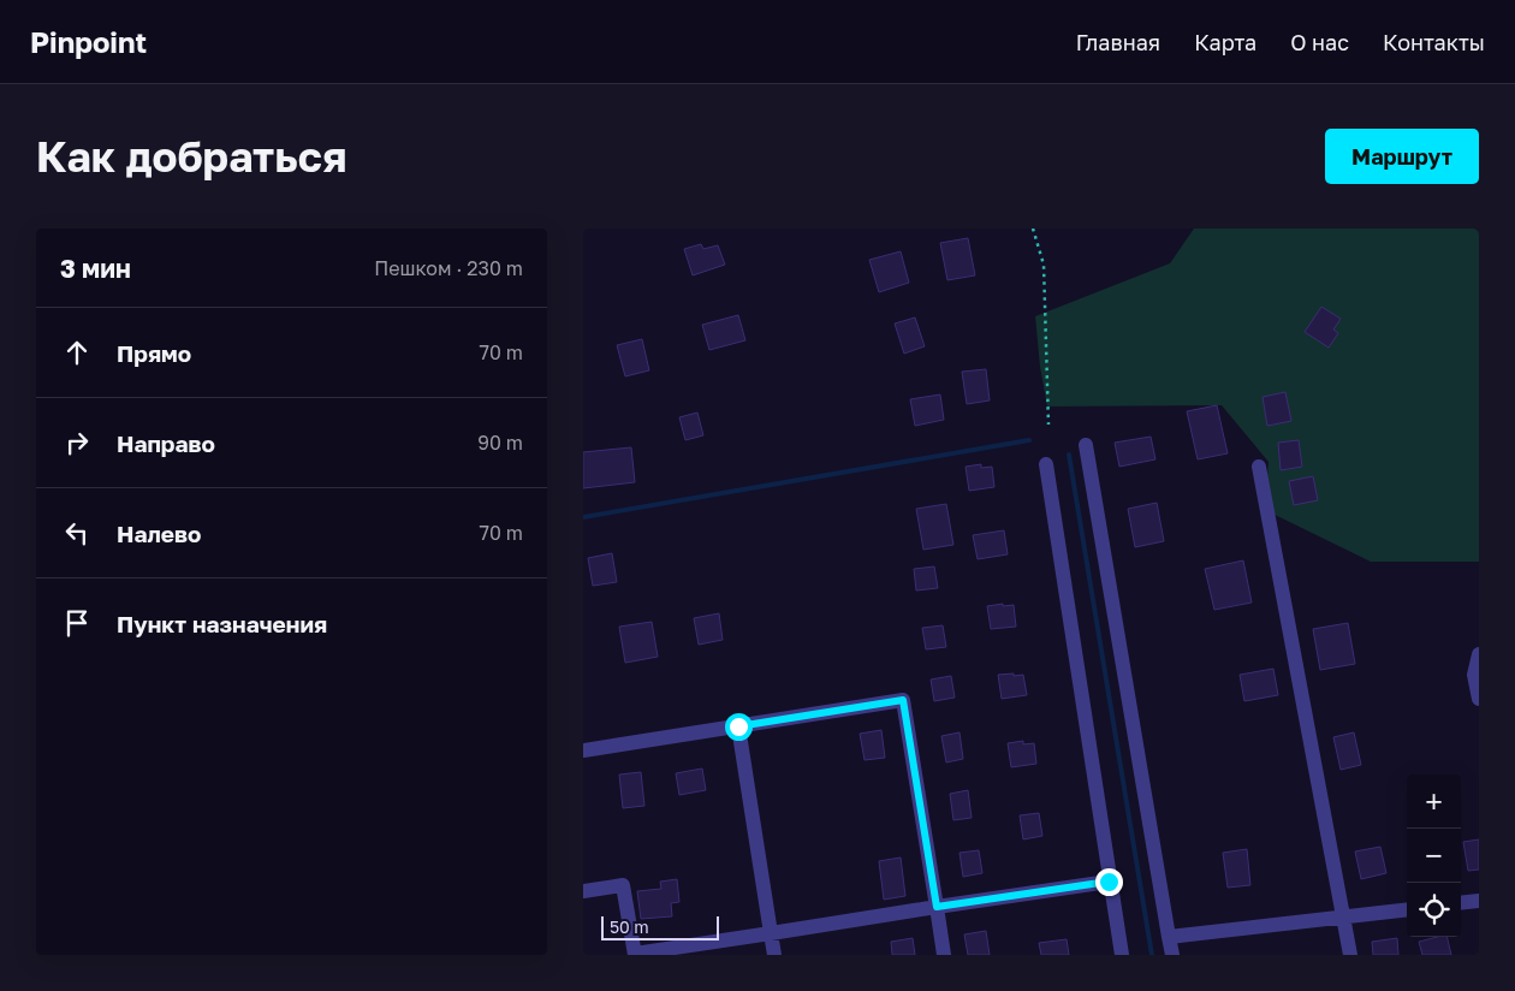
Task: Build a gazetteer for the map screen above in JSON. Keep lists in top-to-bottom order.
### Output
{
  "scale_bar": "50 m",
  "page": {
    "header": "Pinpoint",
    "nav": [
      "Главная",
      "Карта",
      "О нас",
      "Контакты"
    ],
    "buttons": "Маршрут",
    "title": "Как добраться",
    "heading": ["3 мин", "Пешком · 230 m"],
    "list": [
      ["Прямо", "70 m"],
      ["Направо", "90 m"],
      ["Налево", "70 m"],
      "Пункт назначения"
    ],
    "map_buttons": ["+", "−"],
    "scale": "50 m"
  }
}
